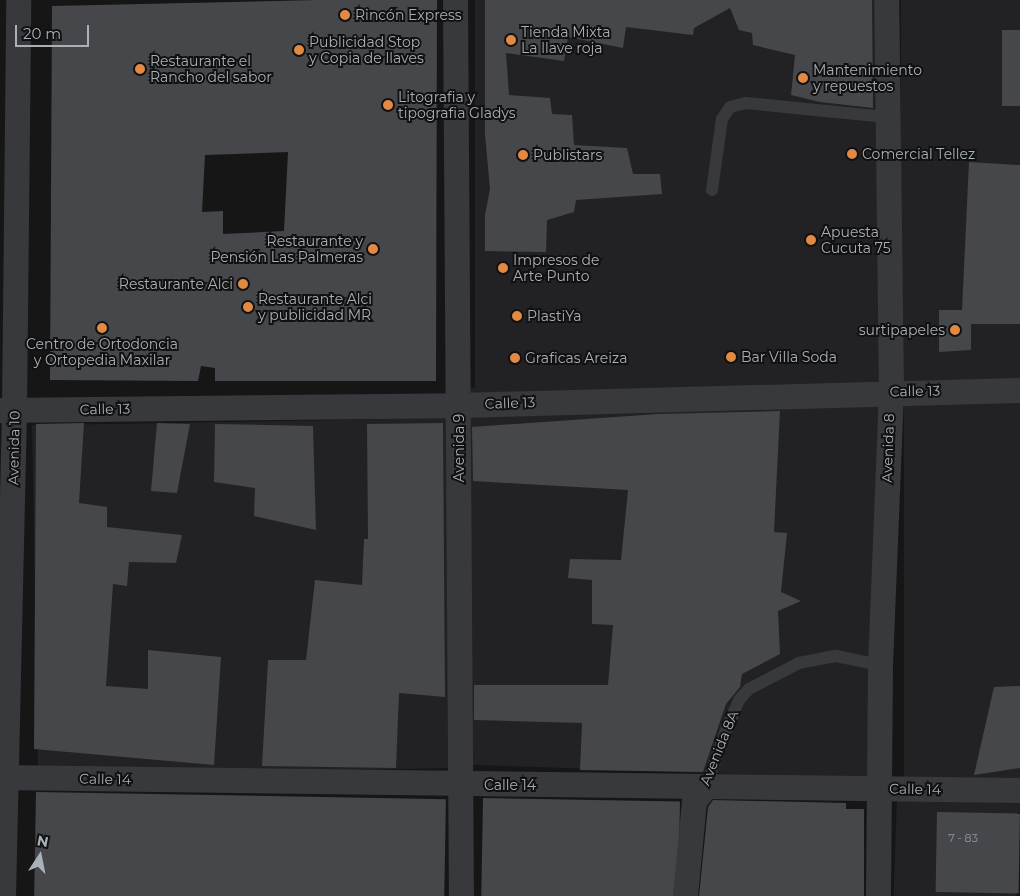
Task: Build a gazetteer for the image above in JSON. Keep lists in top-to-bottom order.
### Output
{
  "streets": {
    "street": [
      "Calle 13",
      "Avenida 10",
      "Avenida 9",
      "Avenida 8",
      "Avenida 8A",
      "Calle 14"
    ]
  },
  "crossings": [
    ["Calle 13", "Avenida 10"],
    ["Calle 13", "Avenida 9"],
    ["Calle 13", "Avenida 8"],
    ["Avenida 10", "Calle 14"],
    ["Avenida 9", "Calle 14"],
    ["Avenida 8", "Avenida 8A"],
    ["Avenida 8", "Calle 14"],
    ["Avenida 8A", "Calle 14"]
  ],
  "places": [
    "Rincón Express",
    "Tienda Mixta La llave roja",
    "Publicidad Stop y Copia de llaves",
    "Restaurante el Rancho del sabor",
    "Mantenimiento y repuestos",
    "Litografia y tipografia Gladys",
    "Comercial Tellez",
    "Publistars",
    "Apuesta Cucuta 75",
    "Restaurante y Pensión Las Palmeras",
    "Impresos de Arte Punto",
    "Restaurante Alci",
    "Restaurante Alci y publicidad MR",
    "PlastiYa",
    "Centro de Ortodoncia y Ortopedia Maxilar",
    "surtipapeles",
    "Bar Villa Soda",
    "Graficas Areiza"
  ],
  "house_numbers": ["7 - 83"],
  "scale_bar": "20 m",
  "north": "top"
}
